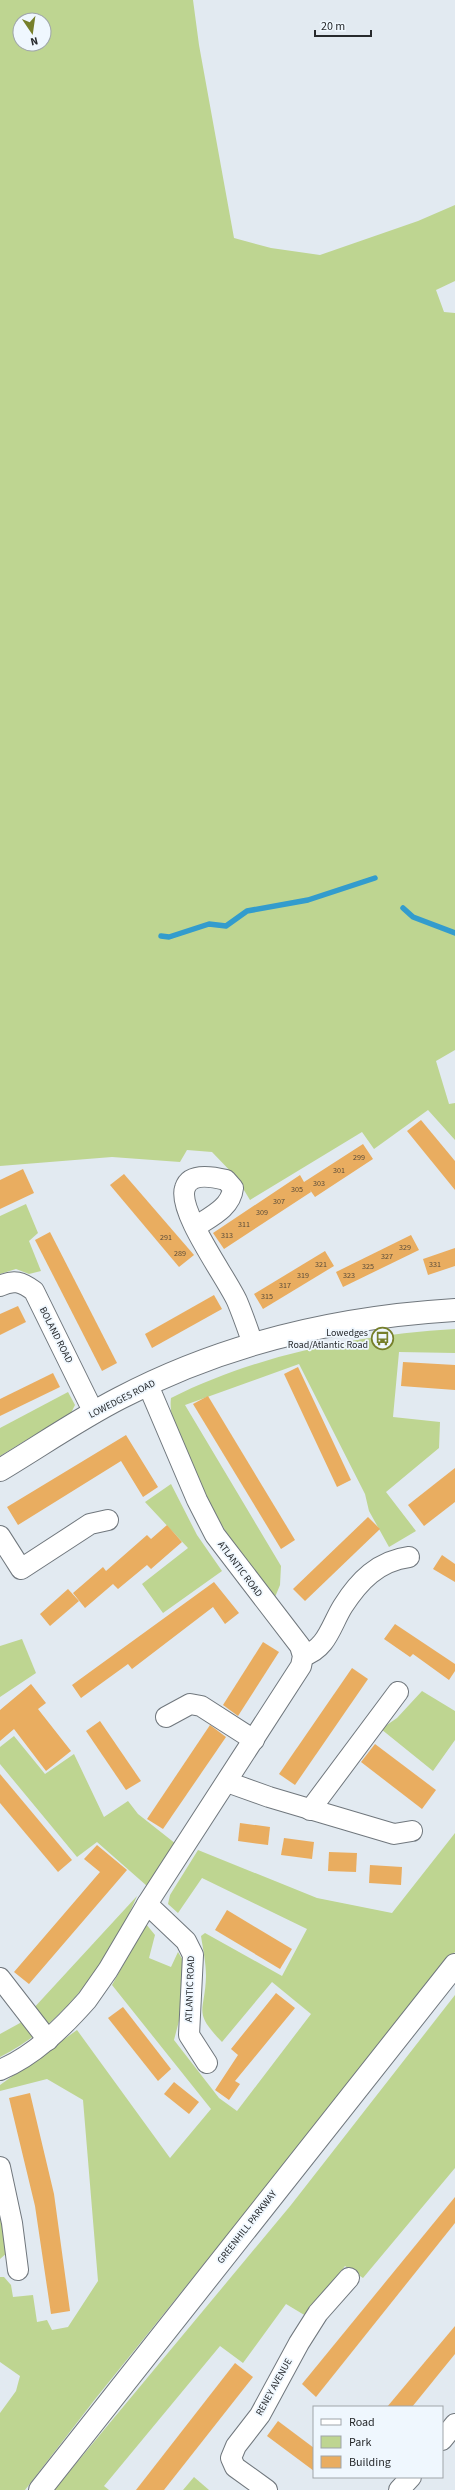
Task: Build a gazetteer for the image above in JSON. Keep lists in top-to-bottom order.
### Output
{
  "streets": {
    "main road": ["LOWEDGES ROAD", "GREENHILL PARKWAY"],
    "street": ["BOLAND ROAD", "ATLANTIC ROAD", "RENEY AVENUE"]
  },
  "crossings": [
    ["BOLAND ROAD", "LOWEDGES ROAD"],
    ["LOWEDGES ROAD", "ATLANTIC ROAD"]
  ],
  "places": {
    "bus stop": ["Lowedges Road/Atlantic Road"]
  },
  "house_numbers": [
    "299",
    "301",
    "303",
    "305",
    "307",
    "309",
    "311",
    "313",
    "291",
    "329",
    "289",
    "327",
    "321",
    "331",
    "325",
    "319",
    "323",
    "317",
    "315"
  ],
  "legend": ["Road", "Park", "Building"],
  "scale_bar": "20 m",
  "north": "bottom"
}
